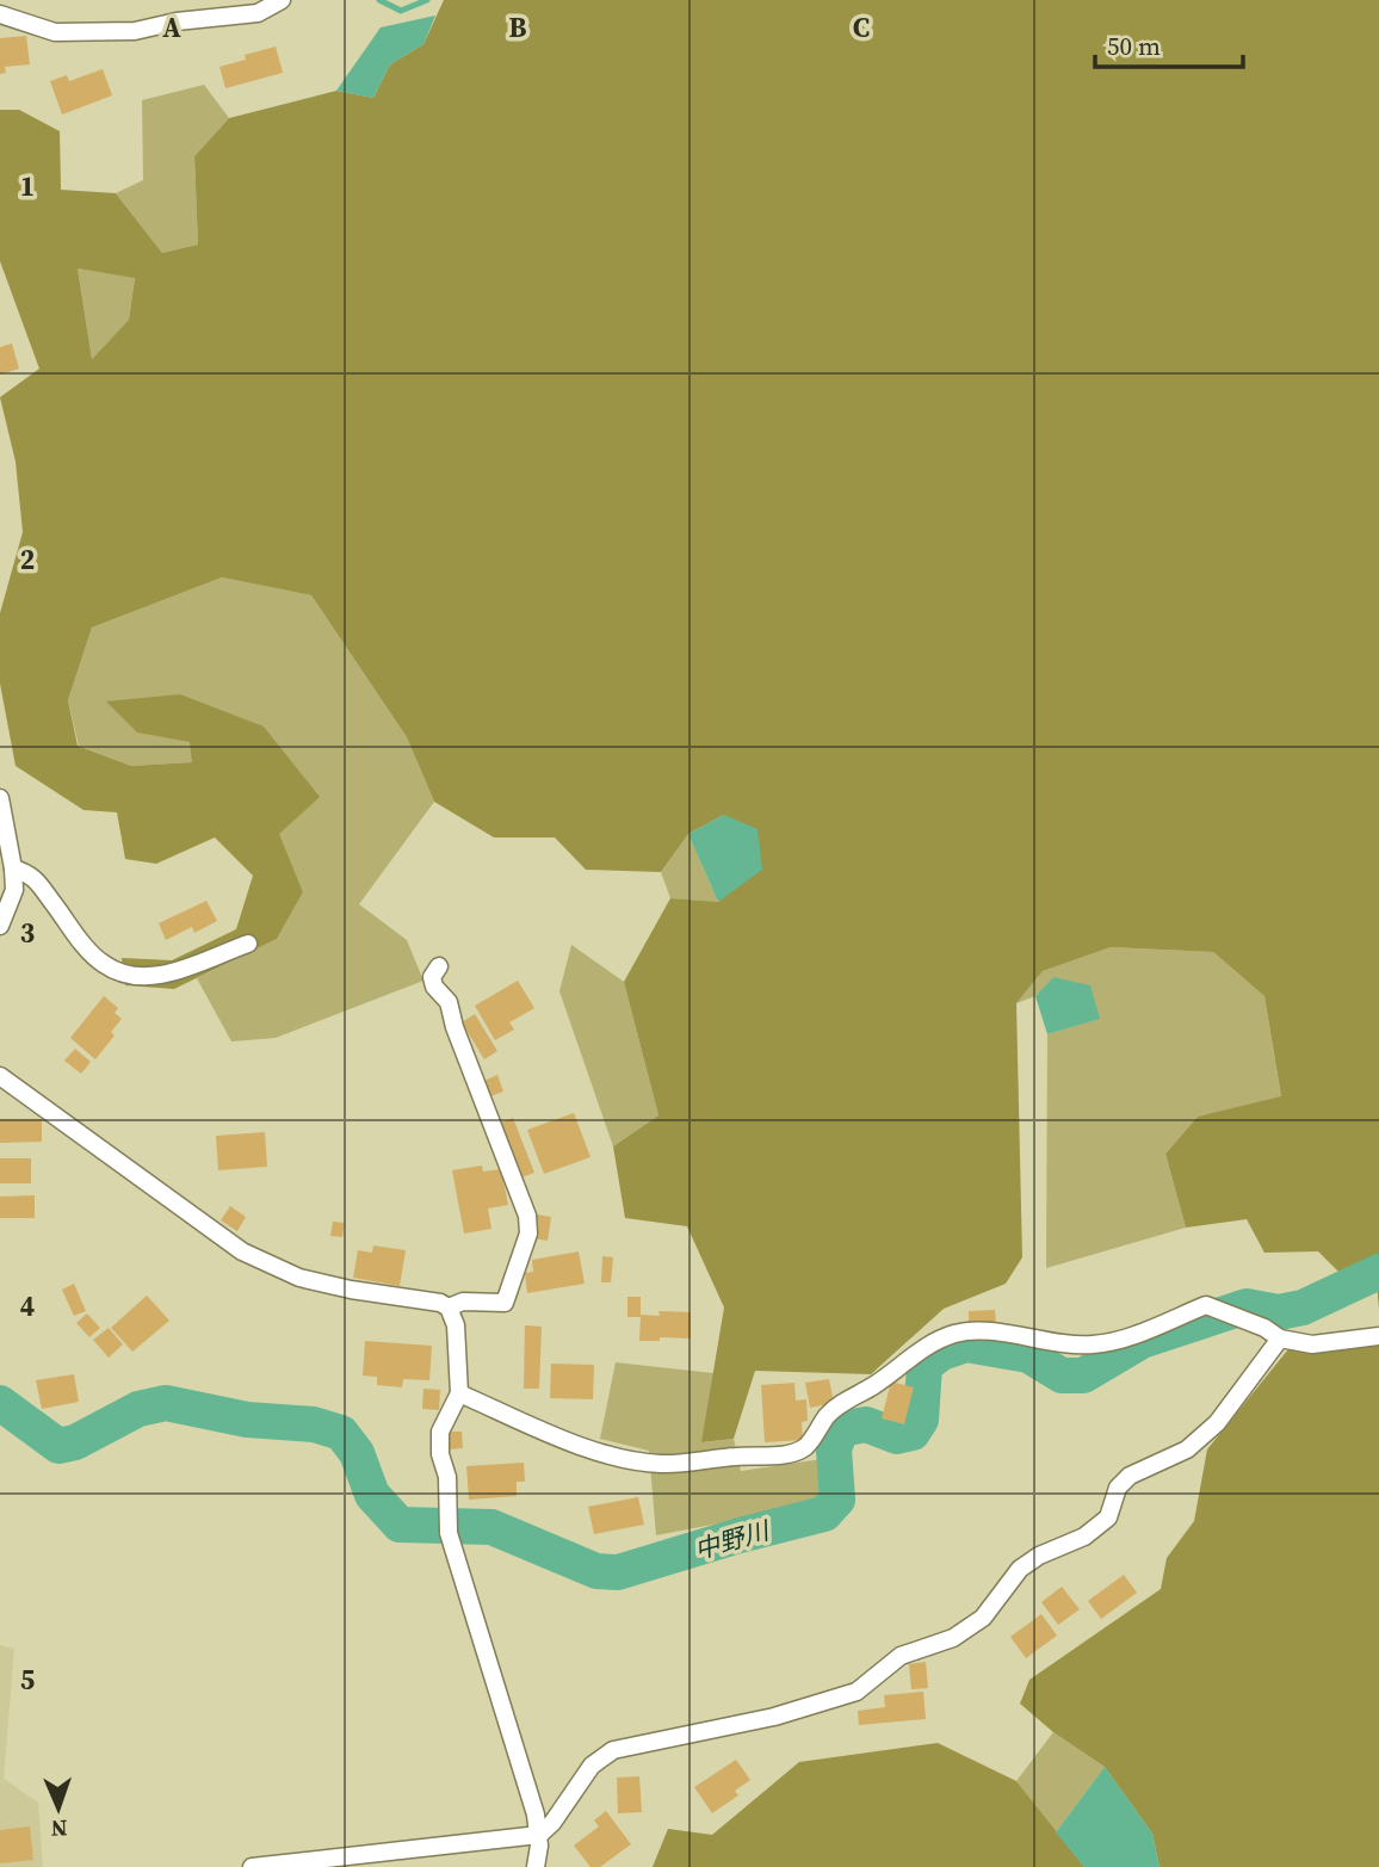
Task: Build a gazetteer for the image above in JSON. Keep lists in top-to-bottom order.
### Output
{
  "water": ["中野川"],
  "scale_bar": "50 m",
  "north": "bottom",
  "grid": {
    "columns": ["A", "B", "C"],
    "rows": [
      "1",
      "2",
      "3",
      "4",
      "5"
    ]
  }
}
